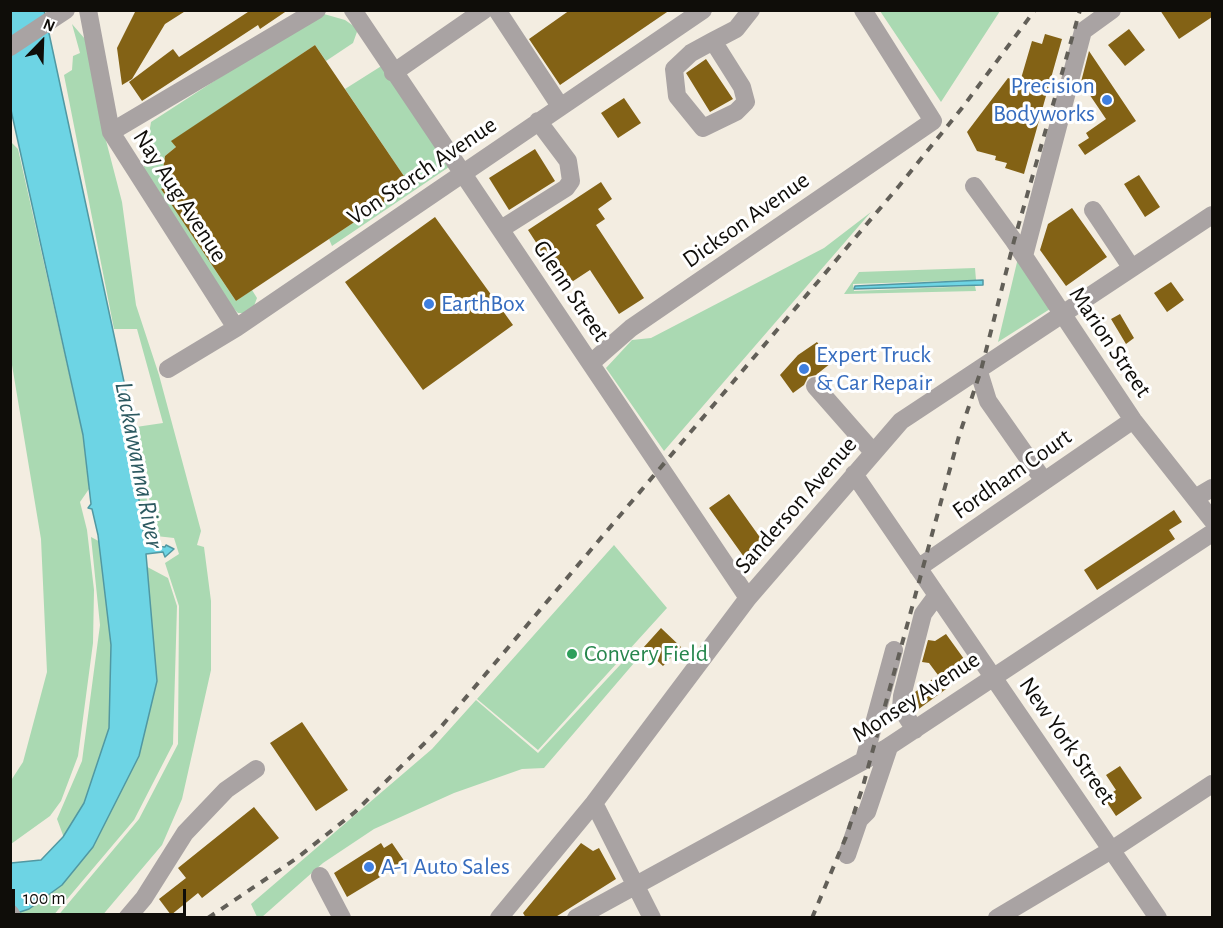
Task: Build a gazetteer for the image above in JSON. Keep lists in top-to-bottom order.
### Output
{
  "streets": {
    "street": [
      "Von Storch Avenue",
      "Nay Aug Avenue",
      "Dickson Avenue",
      "Glenn Street",
      "Marion Street",
      "Fordham Court",
      "Sanderson Avenue",
      "Monsey Avenue",
      "New York Street"
    ]
  },
  "crossings": [
    ["Von Storch Avenue", "Nay Aug Avenue"],
    ["Von Storch Avenue", "Glenn Street"],
    ["Dickson Avenue", "Glenn Street"],
    ["Glenn Street", "Sanderson Avenue"],
    ["Marion Street", "Fordham Court"],
    ["Marion Street", "Sanderson Avenue"],
    ["Fordham Court", "New York Street"],
    ["Sanderson Avenue", "New York Street"],
    ["Monsey Avenue", "New York Street"]
  ],
  "water": ["Lackawanna River"],
  "places": [
    "Precision Bodyworks",
    "EarthBox",
    "Expert Truck & Car Repair",
    "Convery Field",
    "A-1 Auto Sales"
  ],
  "scale_bar": "100 m",
  "north": "top right"
}
